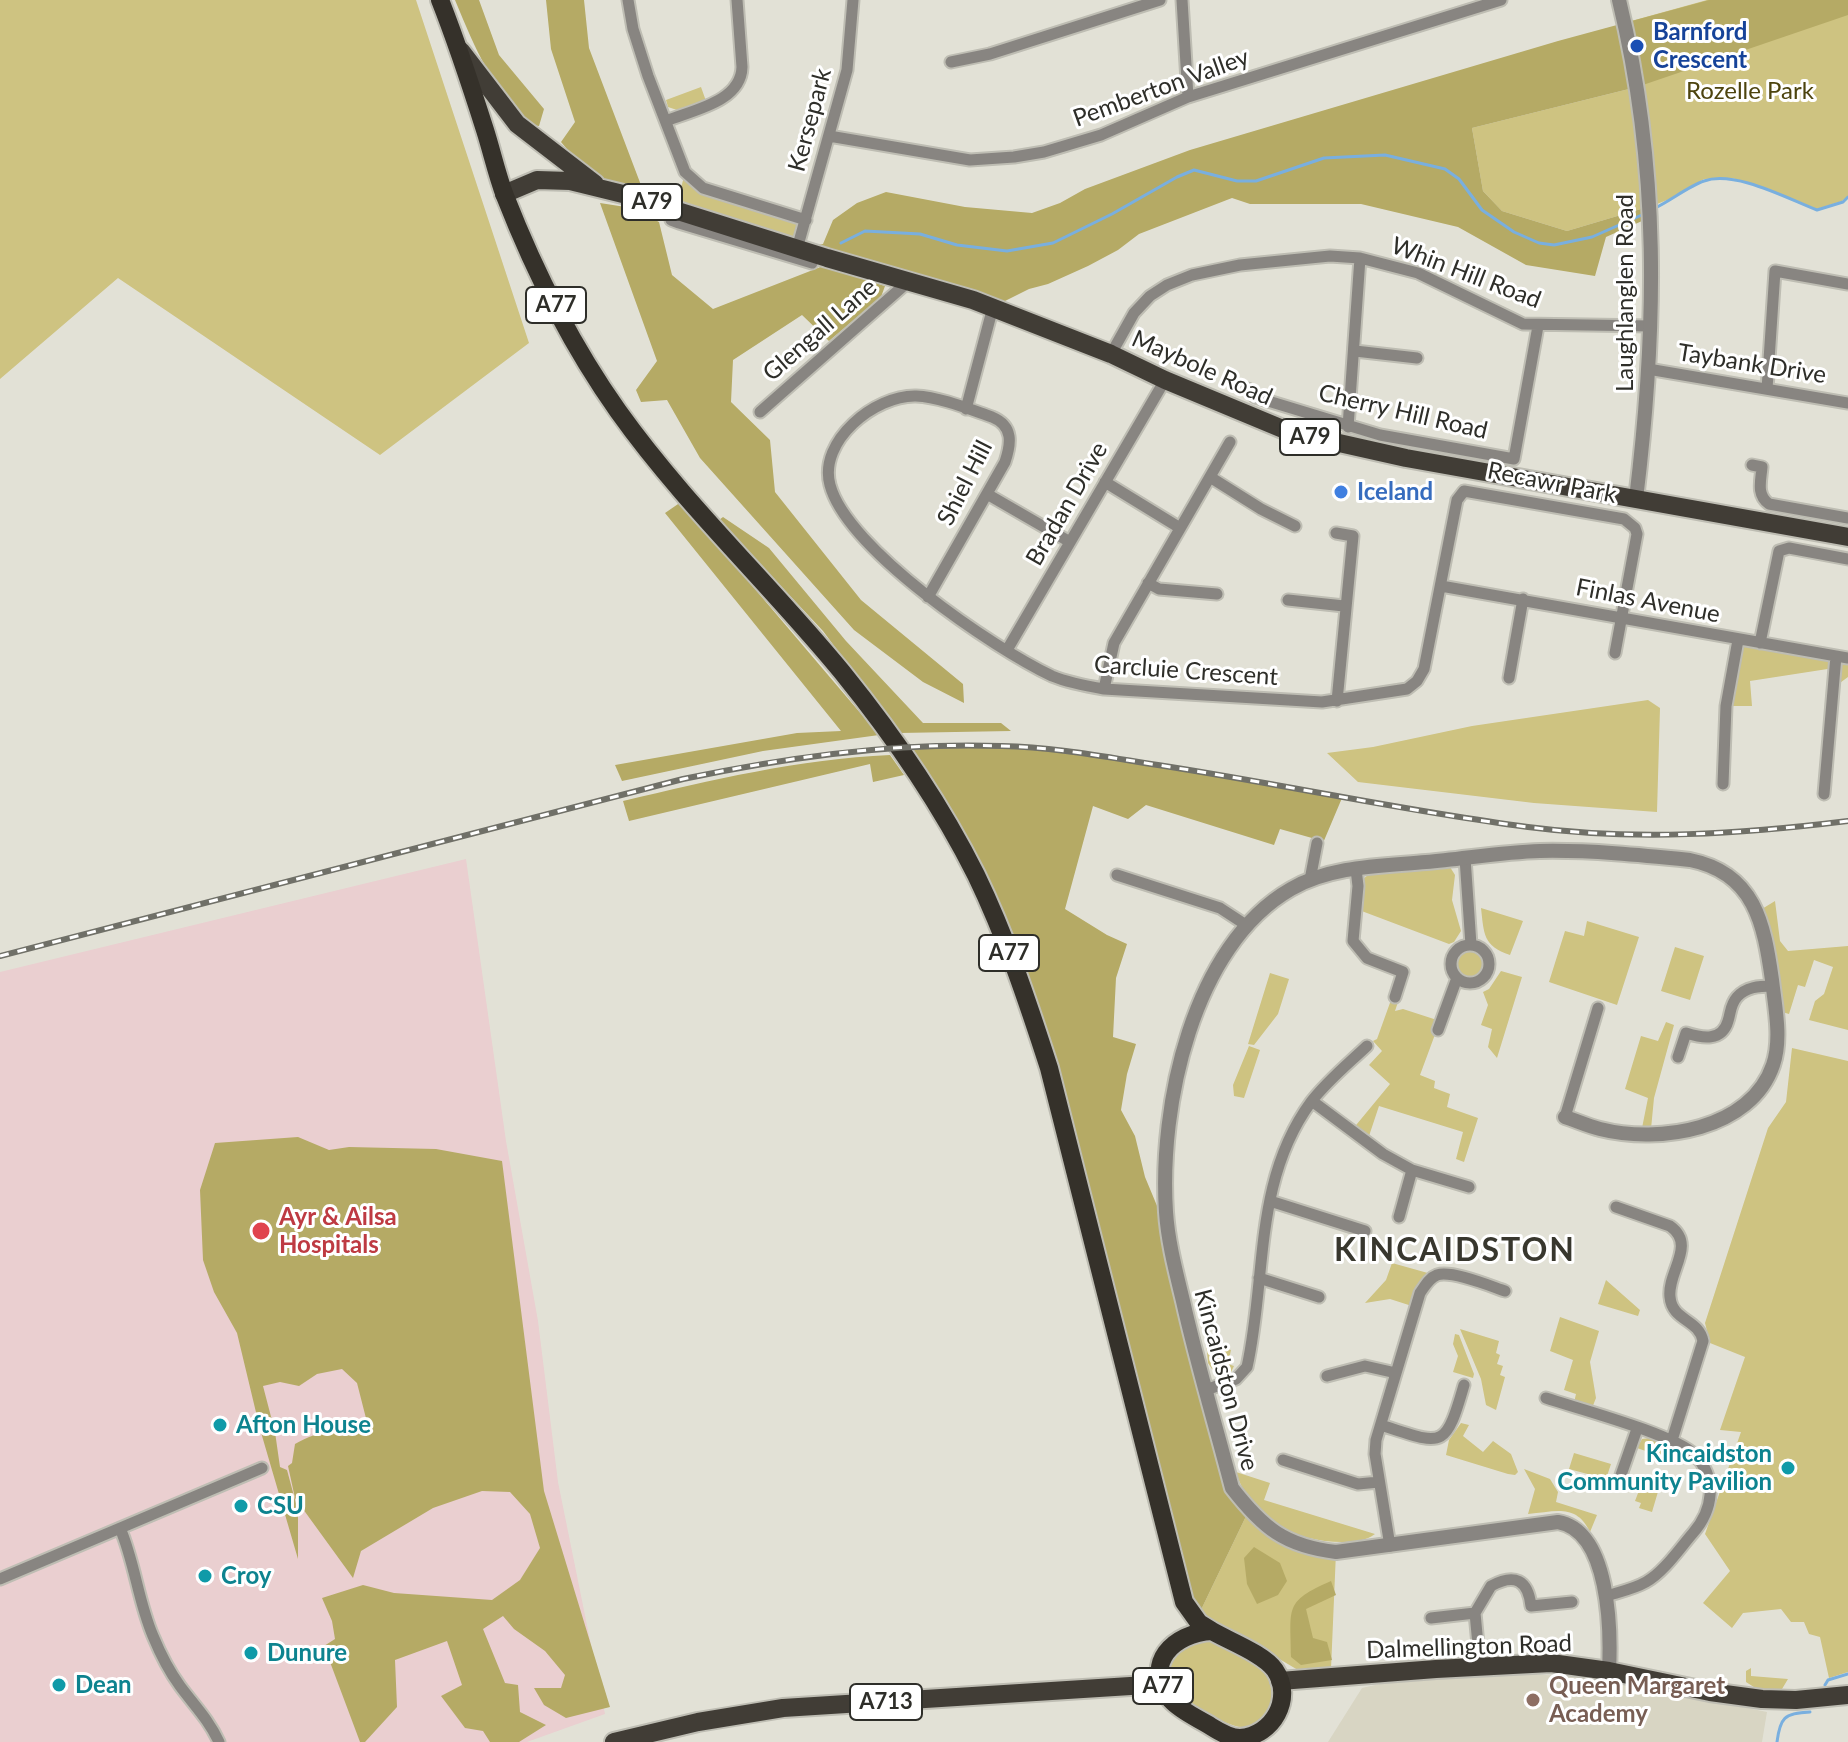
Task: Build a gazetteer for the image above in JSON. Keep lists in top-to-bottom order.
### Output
{
  "streets": {
    "highway": ["A77"],
    "main road": [
      "A79",
      "Maybole Road",
      "Dalmellington Road",
      "A713"
    ],
    "street": [
      "Pemberton Valley",
      "Kersepark",
      "Whin Hill Road",
      "Laughlanglen Road",
      "Glengall Lane",
      "Taybank Drive",
      "Cherry Hill Road",
      "Shiel Hill",
      "Recawr Park",
      "Bradan Drive",
      "Finlas Avenue",
      "Carcluie Crescent",
      "Kincaidston Drive"
    ]
  },
  "crossings": [
    ["Pemberton Valley", "Kersepark"],
    ["Kersepark", "Maybole Road"],
    ["Whin Hill Road", "Laughlanglen Road"],
    ["Whin Hill Road", "Maybole Road"],
    ["Whin Hill Road", "Cherry Hill Road"],
    ["Laughlanglen Road", "Taybank Drive"],
    ["Laughlanglen Road", "Maybole Road"],
    ["A77", "Maybole Road"],
    ["A77", "Dalmellington Road"],
    ["A77", "A713"],
    ["Glengall Lane", "Maybole Road"],
    ["Maybole Road", "Bradan Drive"],
    ["Shiel Hill", "Carcluie Crescent"],
    ["Recawr Park", "Finlas Avenue"],
    ["Recawr Park", "Carcluie Crescent"],
    ["Bradan Drive", "Carcluie Crescent"],
    ["Finlas Avenue", "Carcluie Crescent"],
    ["Kincaidston Drive", "Dalmellington Road"],
    ["Dalmellington Road", "A713"]
  ],
  "districts": ["KINCAIDSTON"],
  "parks": ["Rozelle Park"],
  "places": [
    "Barnford Crescent",
    "Iceland",
    "Ayr & Ailsa Hospitals",
    "Afton House",
    "Kincaidston Community Pavilion",
    "CSU",
    "Croy",
    "Dunure",
    "Dean",
    "Queen Margaret Academy"
  ]
}
